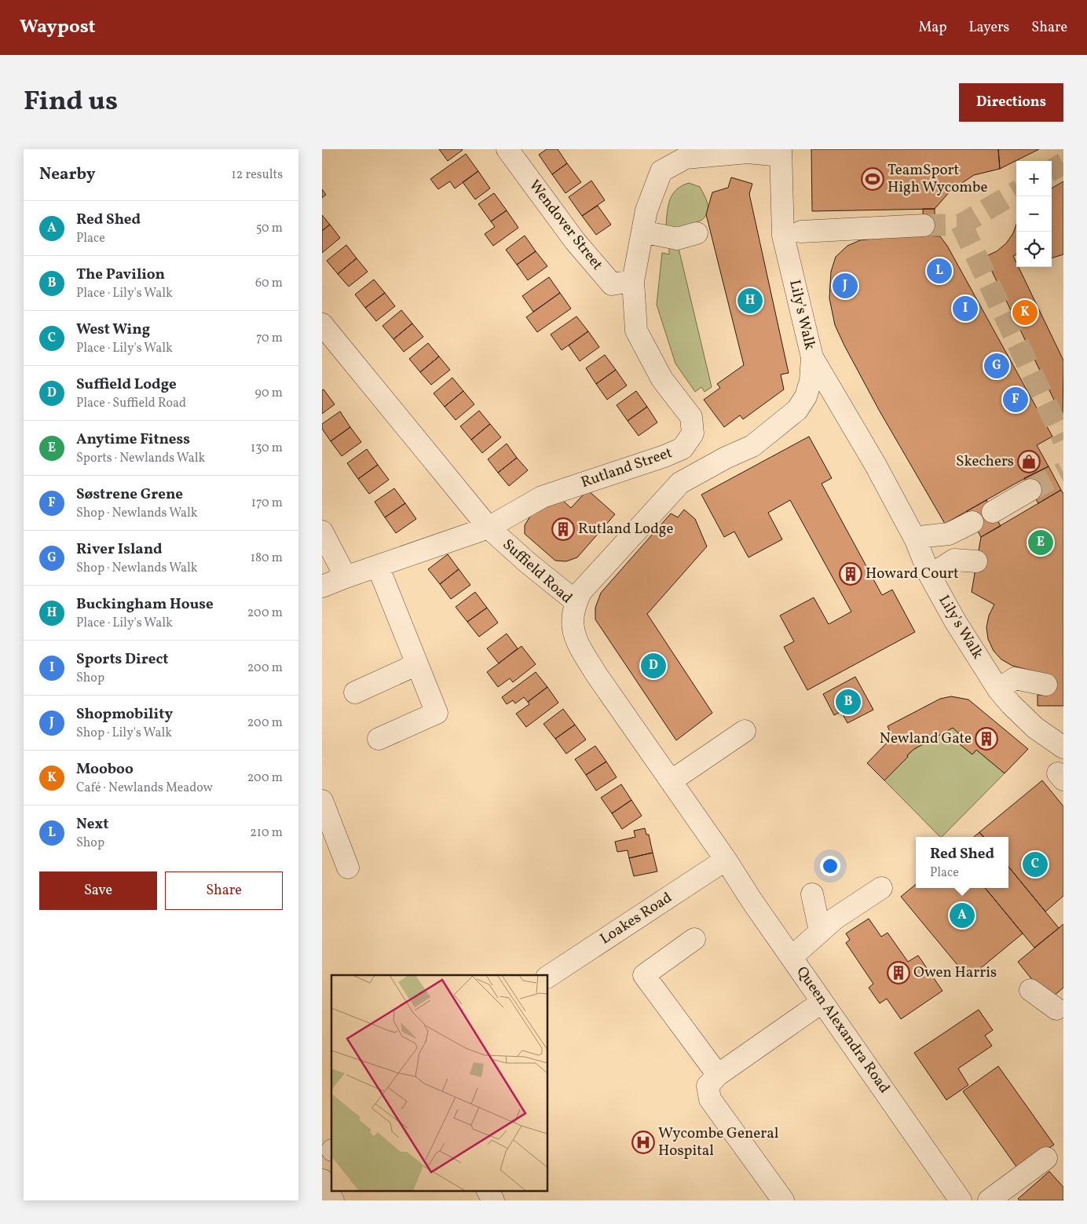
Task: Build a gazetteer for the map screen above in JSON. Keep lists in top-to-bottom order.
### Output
{
  "streets": {
    "street": [
      "Wendover Street",
      "Lily's Walk",
      "Rutland Street",
      "Suffield Road",
      "Loakes Road",
      "Queen Alexandra Road"
    ]
  },
  "crossings": [
    ["Wendover Street", "Rutland Street"],
    ["Lily's Walk", "Rutland Street"],
    ["Rutland Street", "Suffield Road"],
    ["Suffield Road", "Loakes Road"],
    ["Suffield Road", "Queen Alexandra Road"],
    ["Loakes Road", "Queen Alexandra Road"]
  ],
  "places": {
    "sports": ["TeamSport High Wycombe"],
    "shop": ["Skechers"],
    "building": [
      "Rutland Lodge",
      "Howard Court",
      "Newland Gate",
      "Owen Harris"
    ],
    "hospital": ["Wycombe General Hospital"]
  },
  "page": {
    "header": "Waypost",
    "nav": ["Map", "Layers", "Share"],
    "title": "Find us",
    "buttons": [
      "Directions",
      ["Save", "Share"]
    ],
    "heading": ["Nearby", "12 results"],
    "map_buttons": ["+", "−"],
    "list": [
      {
        "mark": "A",
        "name": "Red Shed",
        "note": "Place",
        "value": "50 m"
      },
      {
        "mark": "B",
        "name": "The Pavilion",
        "note": "Place · Lily's Walk",
        "value": "60 m"
      },
      {
        "mark": "C",
        "name": "West Wing",
        "note": "Place · Lily's Walk",
        "value": "70 m"
      },
      {
        "mark": "D",
        "name": "Suffield Lodge",
        "note": "Place · Suffield Road",
        "value": "90 m"
      },
      {
        "mark": "E",
        "name": "Anytime Fitness",
        "note": "Sports · Newlands Walk",
        "value": "130 m"
      },
      {
        "mark": "F",
        "name": "Søstrene Grene",
        "note": "Shop · Newlands Walk",
        "value": "170 m"
      },
      {
        "mark": "G",
        "name": "River Island",
        "note": "Shop · Newlands Walk",
        "value": "180 m"
      },
      {
        "mark": "H",
        "name": "Buckingham House",
        "note": "Place · Lily's Walk",
        "value": "200 m"
      },
      {
        "mark": "I",
        "name": "Sports Direct",
        "note": "Shop",
        "value": "200 m"
      },
      {
        "mark": "J",
        "name": "Shopmobility",
        "note": "Shop · Lily's Walk",
        "value": "200 m"
      },
      {
        "mark": "K",
        "name": "Mooboo",
        "note": "Café · Newlands Meadow",
        "value": "200 m"
      },
      {
        "mark": "L",
        "name": "Next",
        "note": "Shop",
        "value": "210 m"
      }
    ],
    "pins": [
      "L",
      "J",
      "H",
      "I",
      "K",
      "G",
      "F",
      "E",
      "D",
      "B",
      "C",
      "A"
    ],
    "popup": ["Red Shed", "Place"]
  }
}
